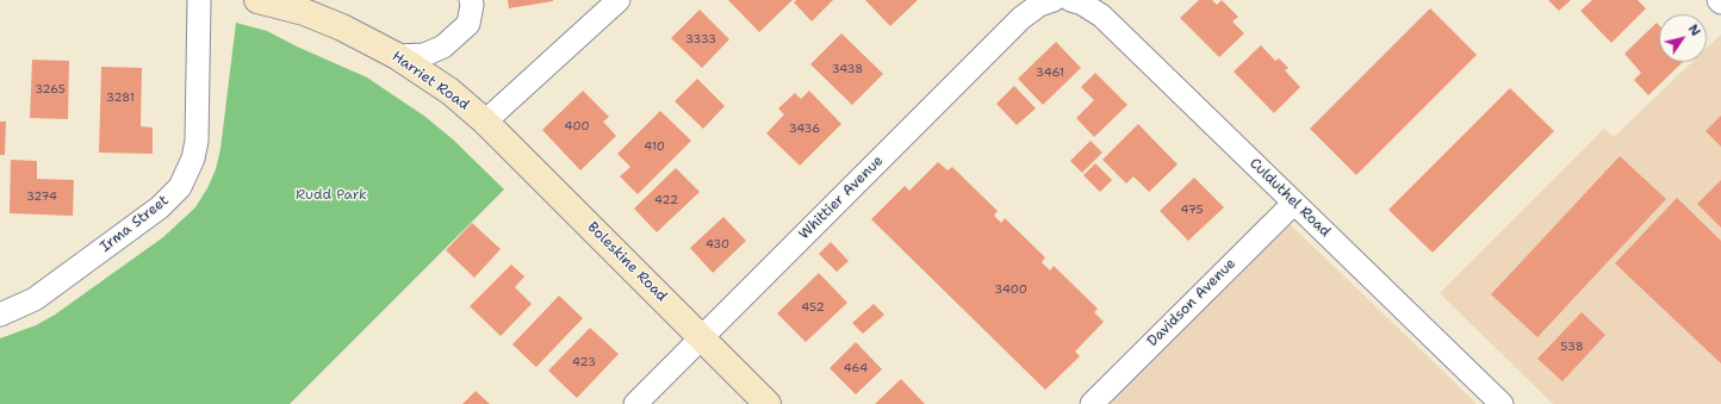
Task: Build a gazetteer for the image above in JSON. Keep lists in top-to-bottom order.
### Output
{
  "streets": {
    "main road": ["Harriet Road", "Boleskine Road"],
    "street": [
      "Whittier Avenue",
      "Culduthel Road",
      "Irma Street",
      "Davidson Avenue"
    ]
  },
  "crossings": [
    ["Harriet Road", "Boleskine Road"],
    ["Whittier Avenue", "Boleskine Road"],
    ["Culduthel Road", "Davidson Avenue"]
  ],
  "parks": ["Rudd Park"],
  "house_numbers": [
    "3333",
    "3438",
    "3461",
    "3265",
    "3281",
    "400",
    "3436",
    "410",
    "3274",
    "422",
    "475",
    "430",
    "3400",
    "452",
    "538",
    "423",
    "464"
  ],
  "north": "top right"
}
